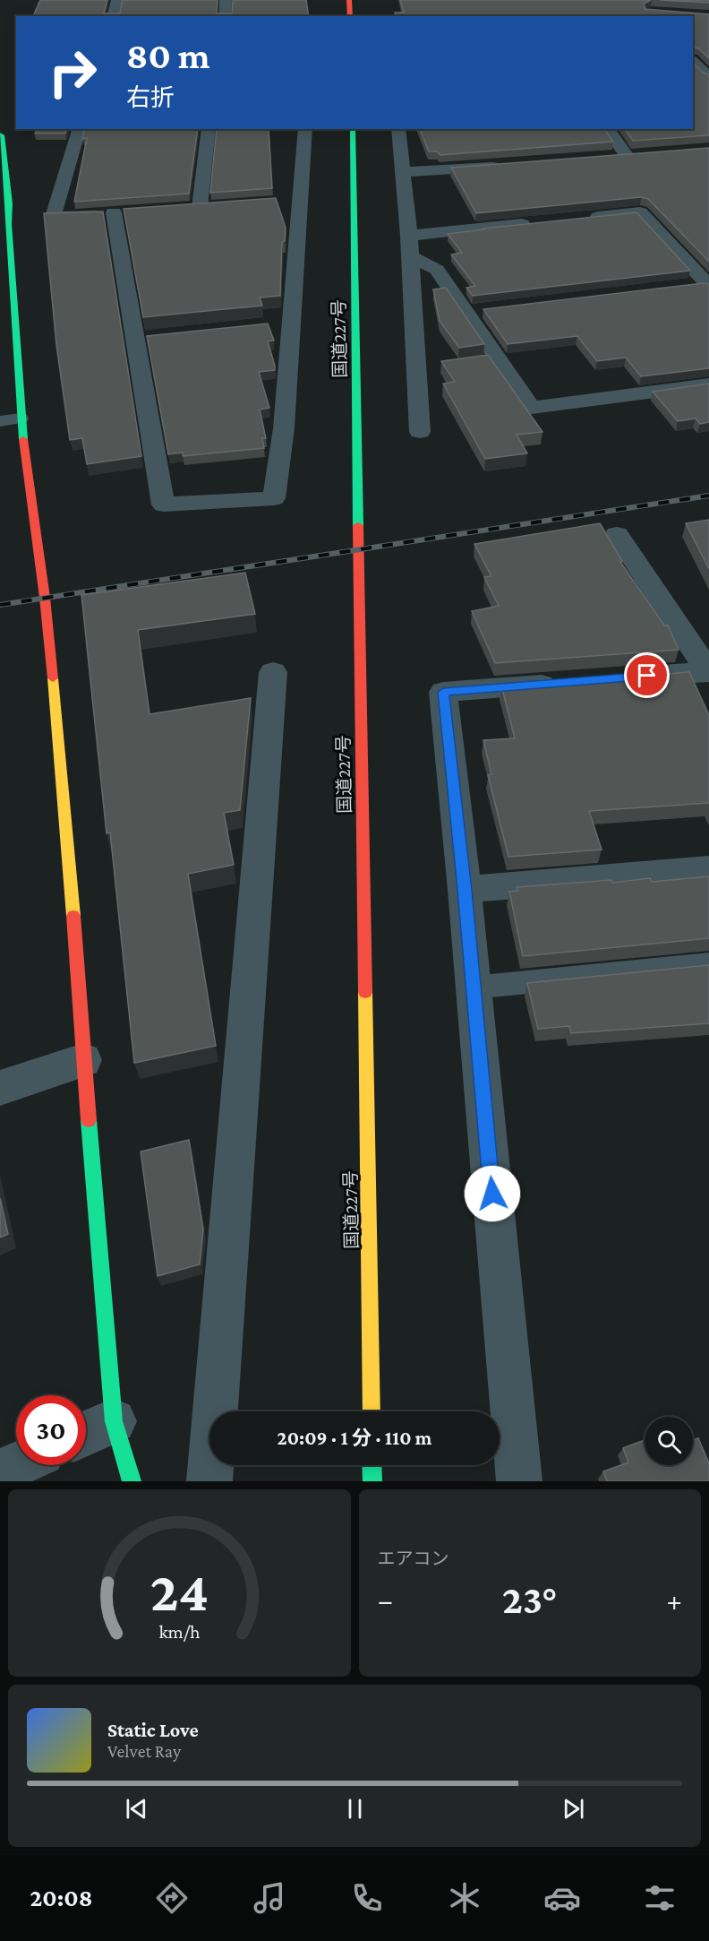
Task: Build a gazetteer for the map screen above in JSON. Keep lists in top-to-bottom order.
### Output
{
  "streets": {
    "main road": ["国道227号"]
  },
  "page": {
    "turn": ["80 m", "右折"],
    "limit": "30",
    "trip": "20:09 · 1 分 · 110 m",
    "tile": "エアコン",
    "heat": ["−", "23°", "+"],
    "song": ["Static Love", "Velvet Ray"],
    "tabs": "20:08",
    "gauge": ["24", "km/h"]
  }
}
